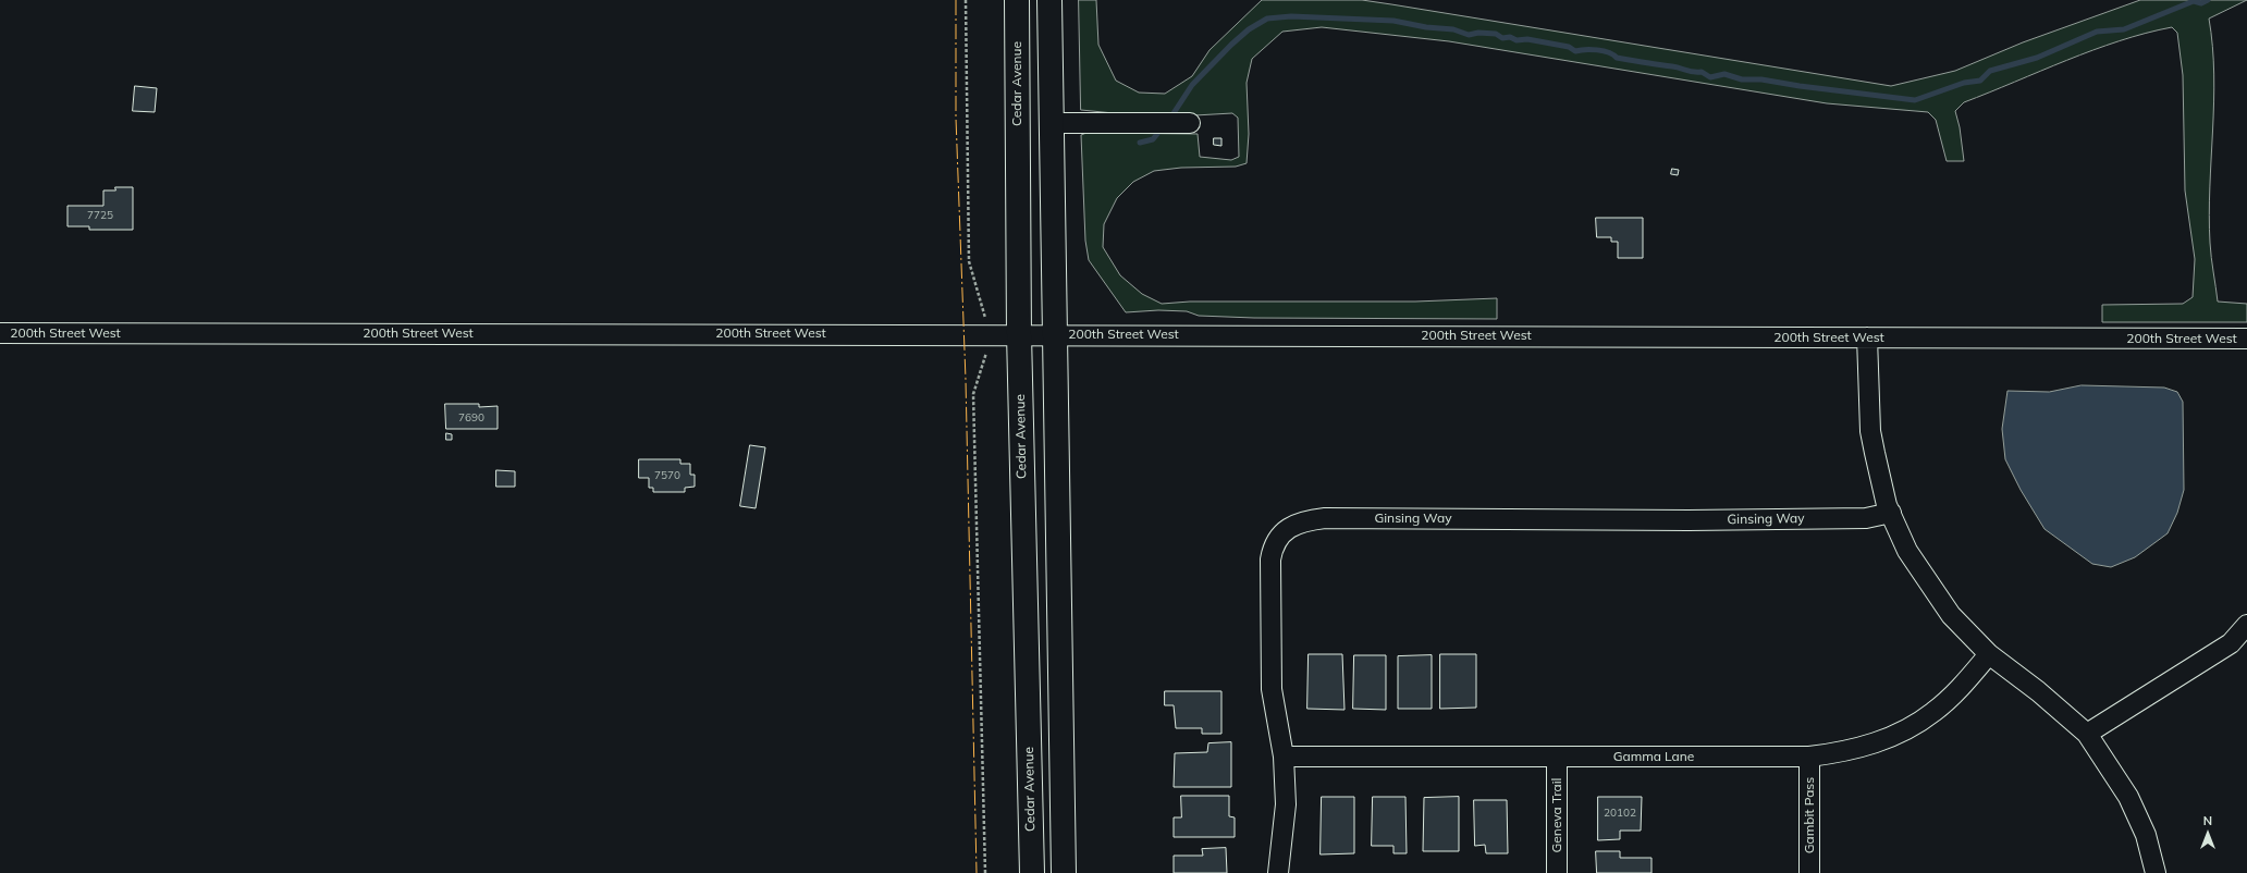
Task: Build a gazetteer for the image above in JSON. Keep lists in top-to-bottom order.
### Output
{
  "streets": {
    "main road": ["Cedar Avenue"],
    "street": [
      "200th Street West",
      "Ginsing Way",
      "Gamma Lane",
      "Geneva Trail",
      "Gambit Pass"
    ]
  },
  "crossings": [
    ["Cedar Avenue", "200th Street West"],
    ["Ginsing Way", "Gamma Lane"],
    ["Gamma Lane", "Geneva Trail"],
    ["Gamma Lane", "Gambit Pass"]
  ],
  "house_numbers": [
    "7725",
    "7690",
    "7570",
    "20102"
  ],
  "north": "top"
}
